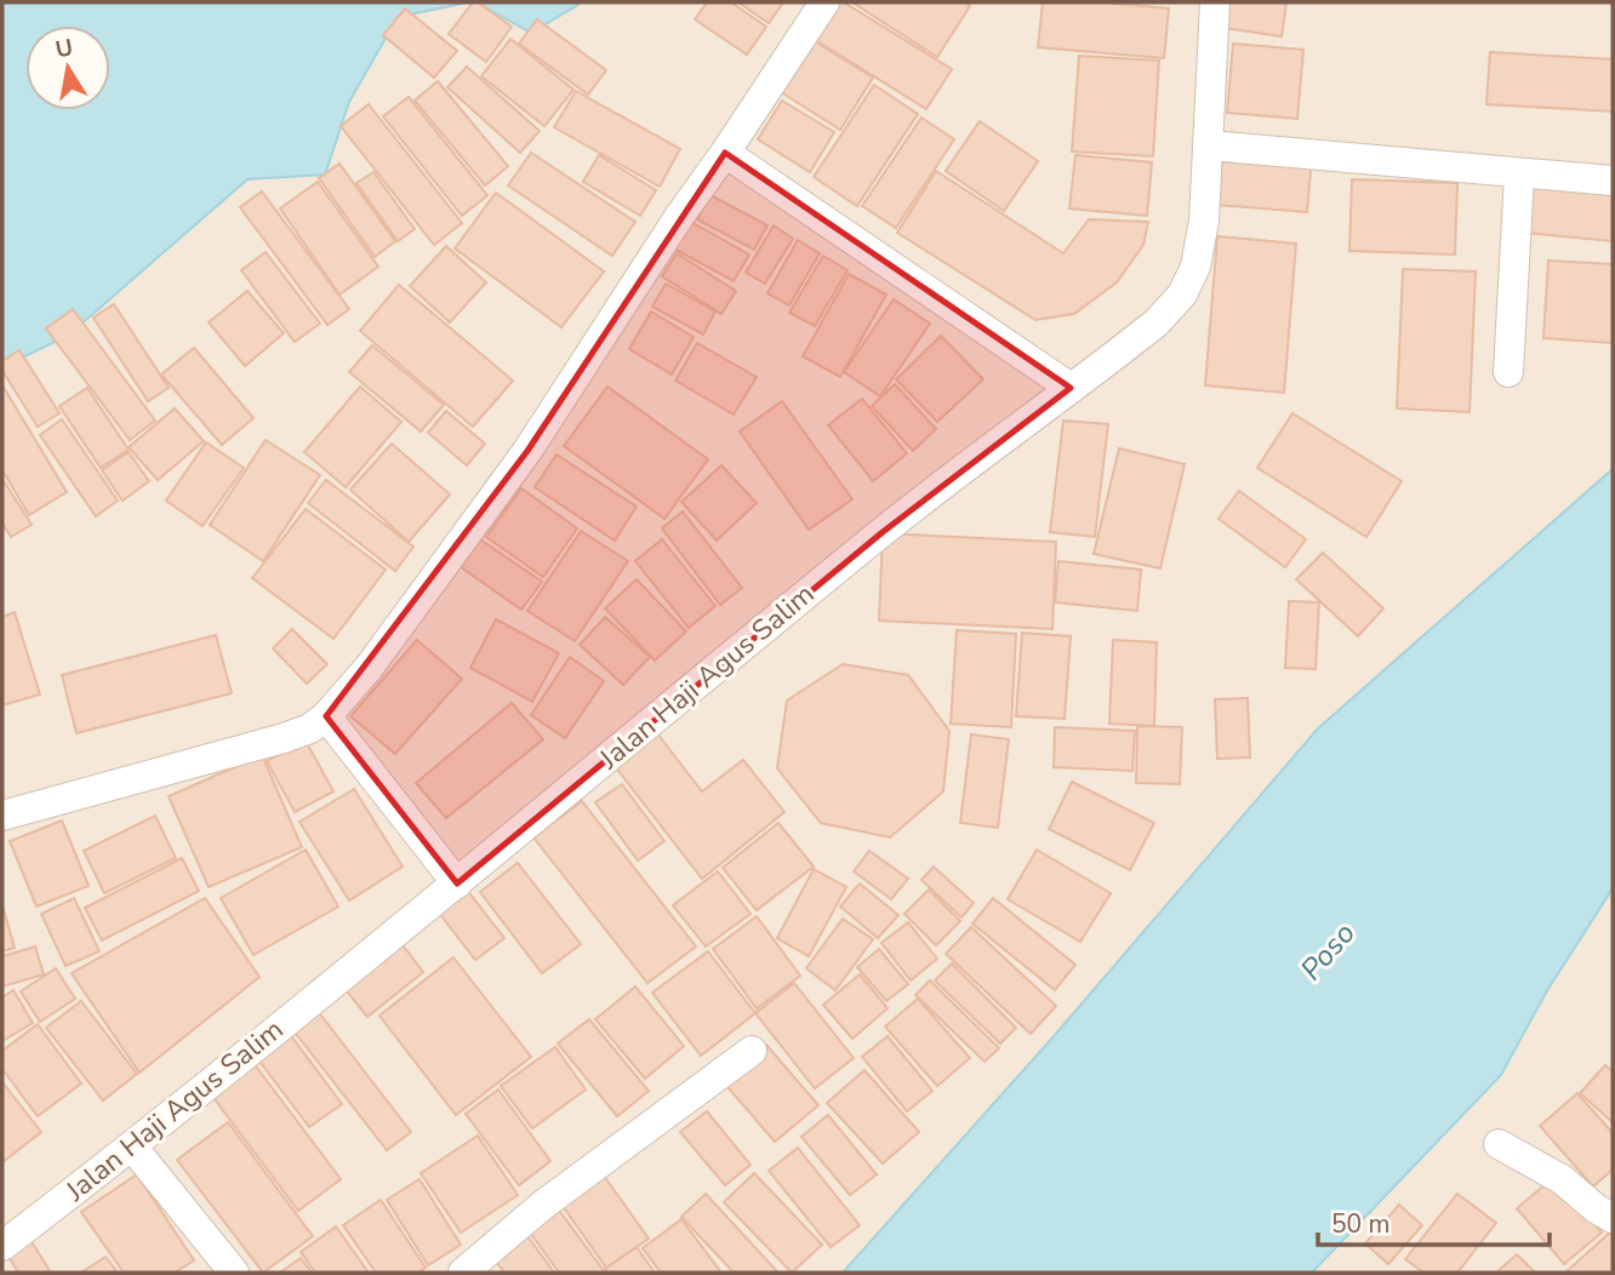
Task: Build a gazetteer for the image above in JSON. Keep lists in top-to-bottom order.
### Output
{
  "streets": {
    "street": ["Jalan Haji Agus Salim"]
  },
  "water": ["Poso"],
  "scale_bar": "50 m",
  "north": "top"
}
